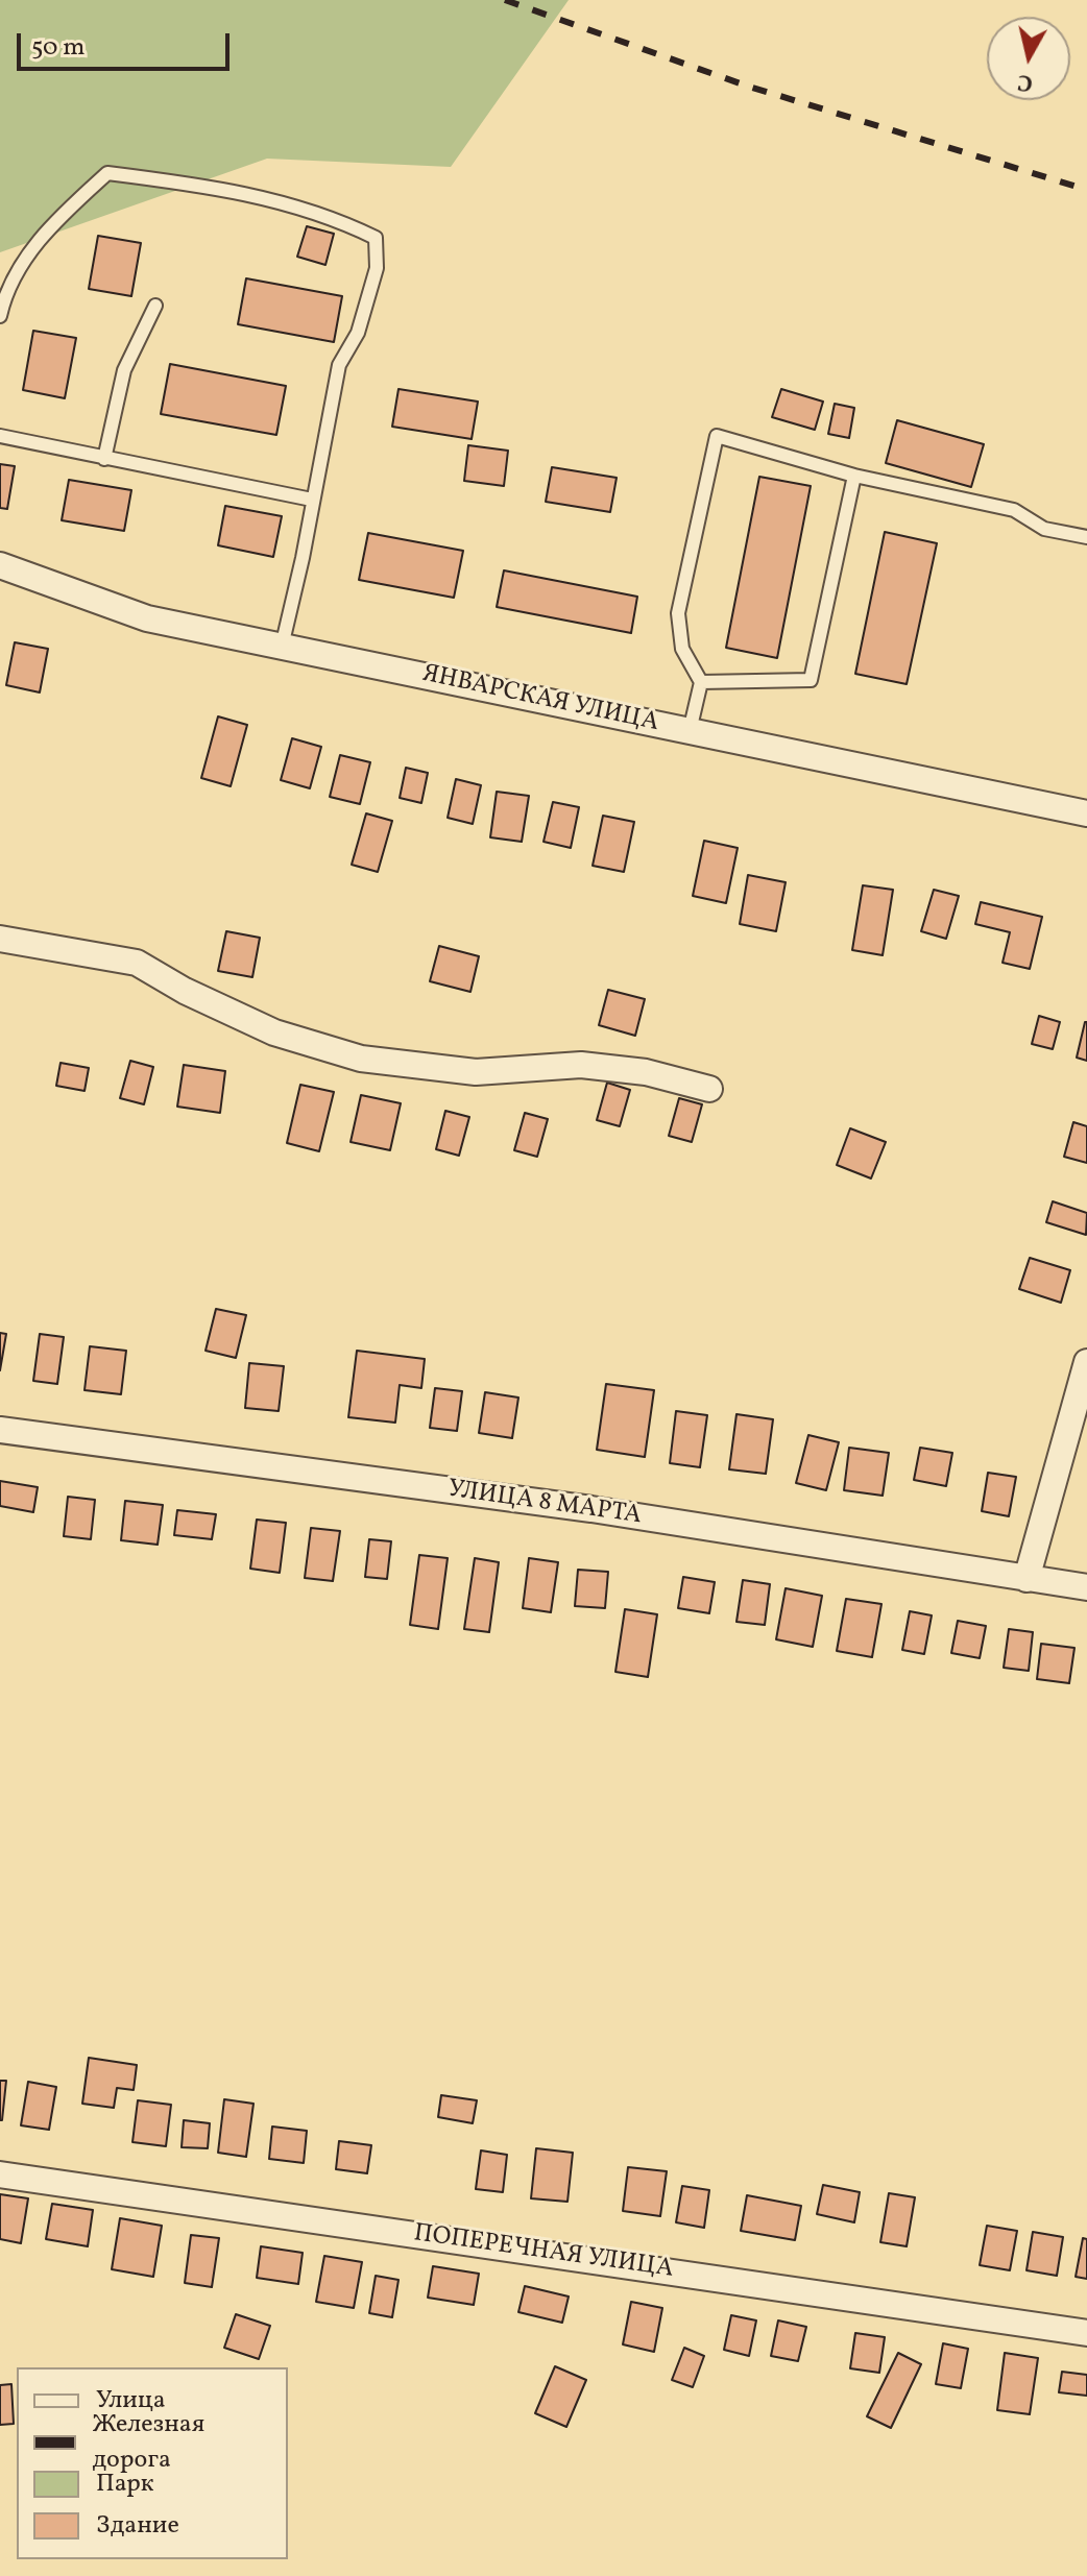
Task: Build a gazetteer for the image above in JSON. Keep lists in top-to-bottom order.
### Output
{
  "streets": {
    "street": ["ЯНВАРСКАЯ УЛИЦА", "УЛИЦА 8 МАРТА", "ПОПЕРЕЧНАЯ УЛИЦА"]
  },
  "legend": [
    "Улица",
    "Железная дорога",
    "Парк",
    "Здание"
  ],
  "scale_bar": "50 m",
  "north": "bottom"
}
